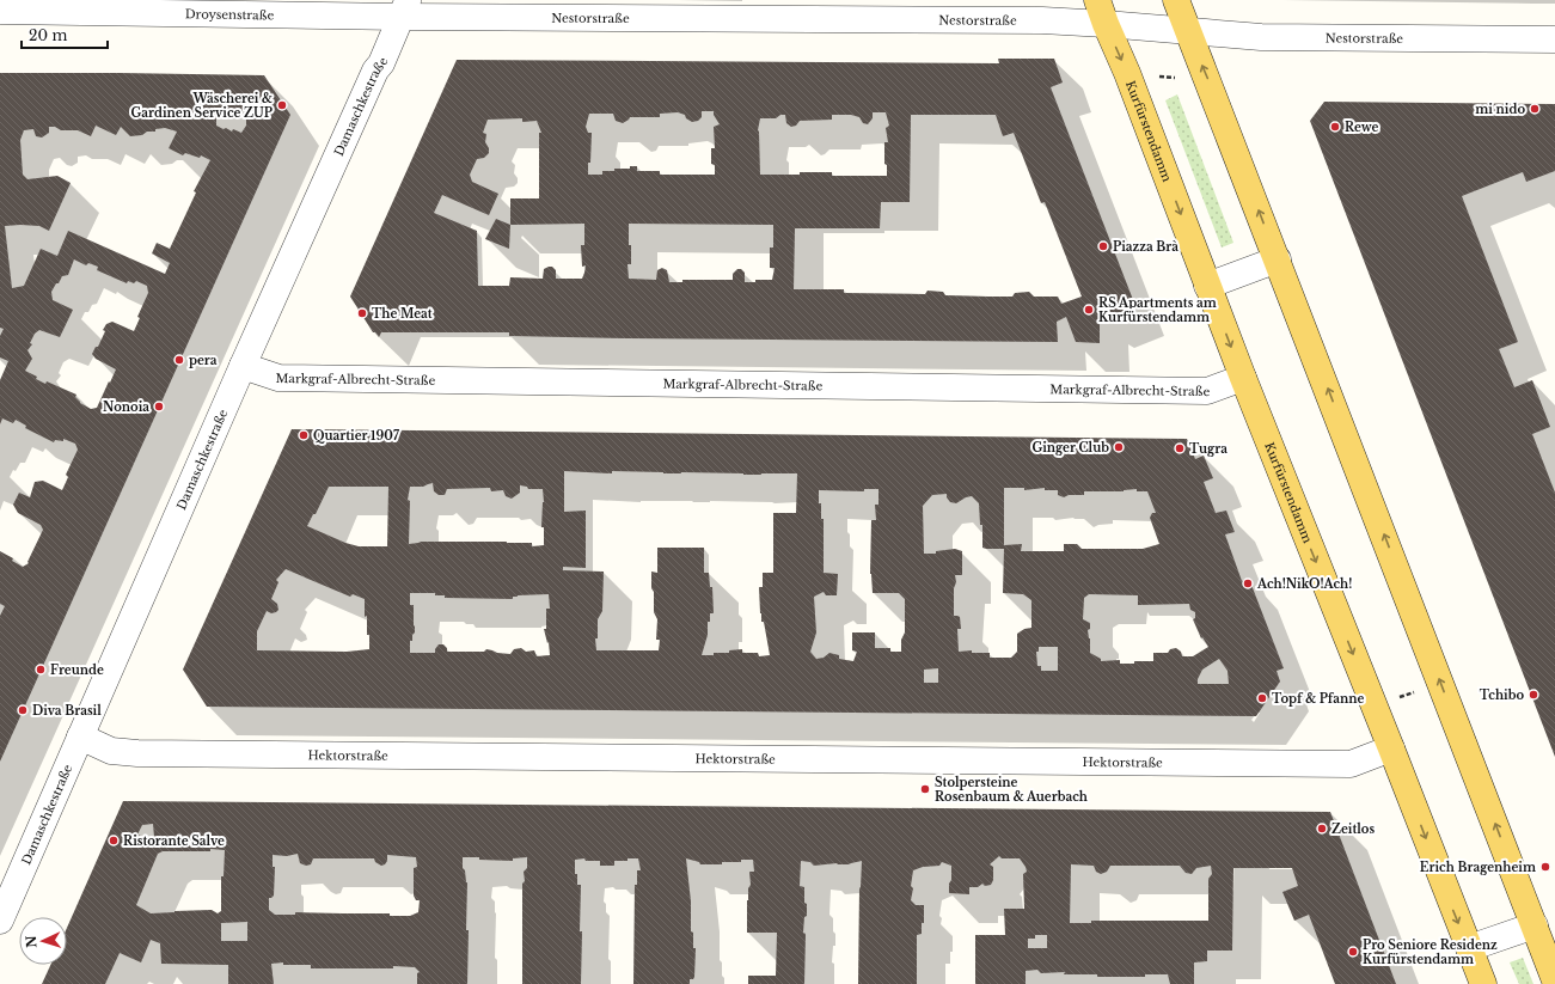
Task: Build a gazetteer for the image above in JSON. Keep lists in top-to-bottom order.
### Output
{
  "streets": {
    "main road": ["Kurfürstendamm"],
    "street": [
      "Droysenstraße",
      "Nestorstraße",
      "Damaschkestraße",
      "Markgraf-Albrecht-Straße",
      "Hektorstraße"
    ]
  },
  "crossings": [
    ["Droysenstraße", "Nestorstraße"],
    ["Droysenstraße", "Damaschkestraße"],
    ["Nestorstraße", "Damaschkestraße"],
    ["Nestorstraße", "Kurfürstendamm"],
    ["Damaschkestraße", "Markgraf-Albrecht-Straße"],
    ["Damaschkestraße", "Hektorstraße"],
    ["Kurfürstendamm", "Markgraf-Albrecht-Straße"],
    ["Kurfürstendamm", "Hektorstraße"]
  ],
  "places": [
    "Wäscherei & Gardinen Service ZUP",
    "mi nido",
    "Rewe",
    "Piazza Brà",
    "RS Apartments am Kurfürstendamm",
    "The Meat",
    "pera",
    "Nonoia",
    "Quartier 1907",
    "Ginger Club",
    "Tugra",
    "Ach!NikO!Ach!",
    "Freunde",
    "Tchibo",
    "Topf & Pfanne",
    "Diva Brasil",
    "Stolpersteine Rosenbaum & Auerbach",
    "Zeitlos",
    "Ristorante Salve",
    "Erich Bragenheim",
    "Pro Seniore Residenz Kurfürstendamm"
  ],
  "scale_bar": "20 m",
  "north": "left"
}
